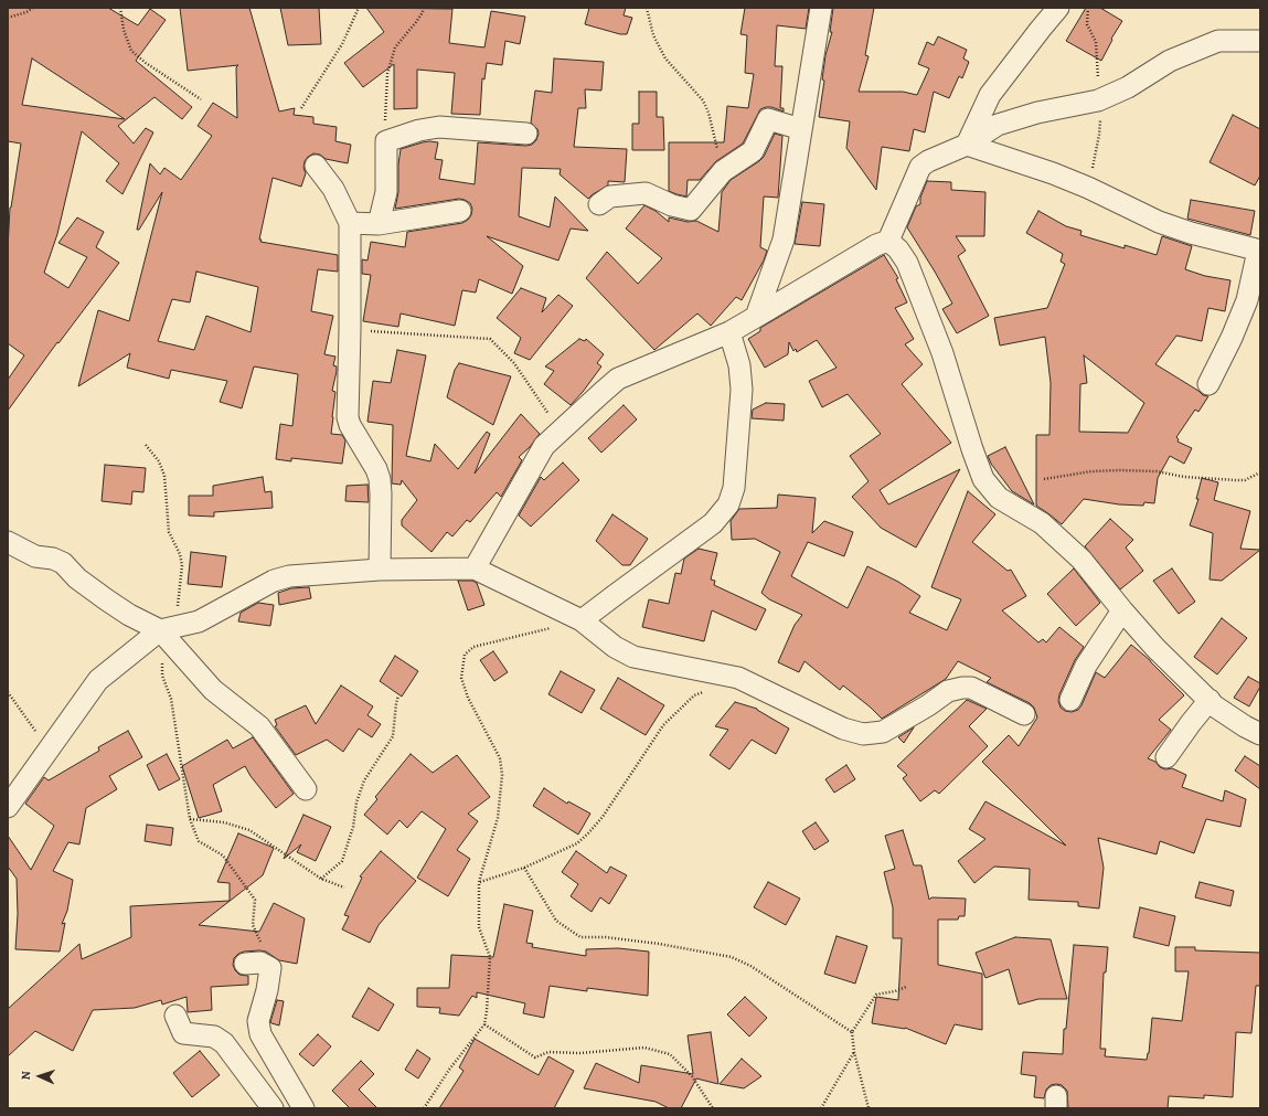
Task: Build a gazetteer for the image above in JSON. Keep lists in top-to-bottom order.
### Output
{
  "north": "left"
}
